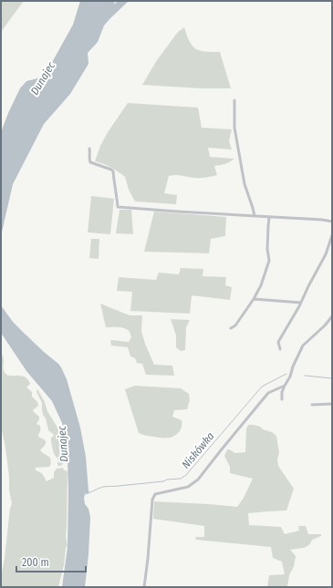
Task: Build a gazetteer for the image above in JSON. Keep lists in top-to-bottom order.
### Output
{
  "water": ["Dunajec", "Niskówka"],
  "scale_bar": "200 m"
}
